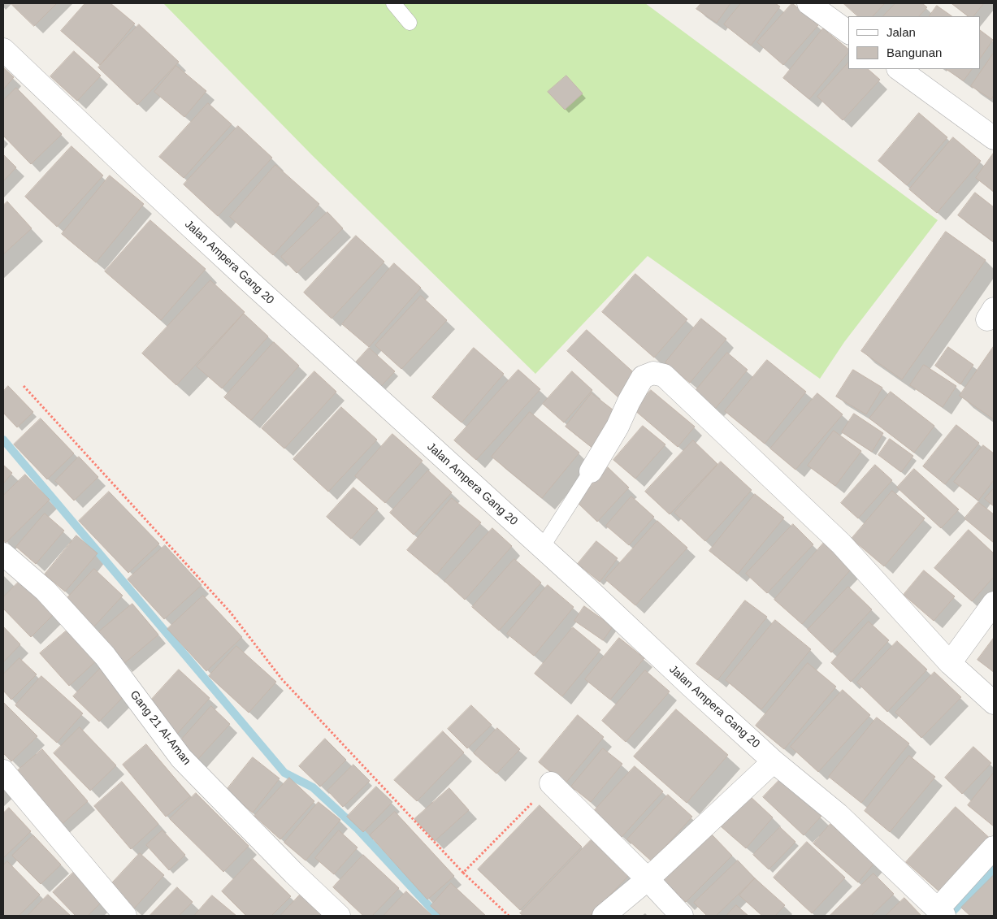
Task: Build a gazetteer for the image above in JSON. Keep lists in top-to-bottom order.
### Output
{
  "streets": {
    "street": ["Jalan Ampera Gang 20", "Gang 21 Al-Aman"]
  },
  "legend": ["Jalan", "Bangunan"]
}
